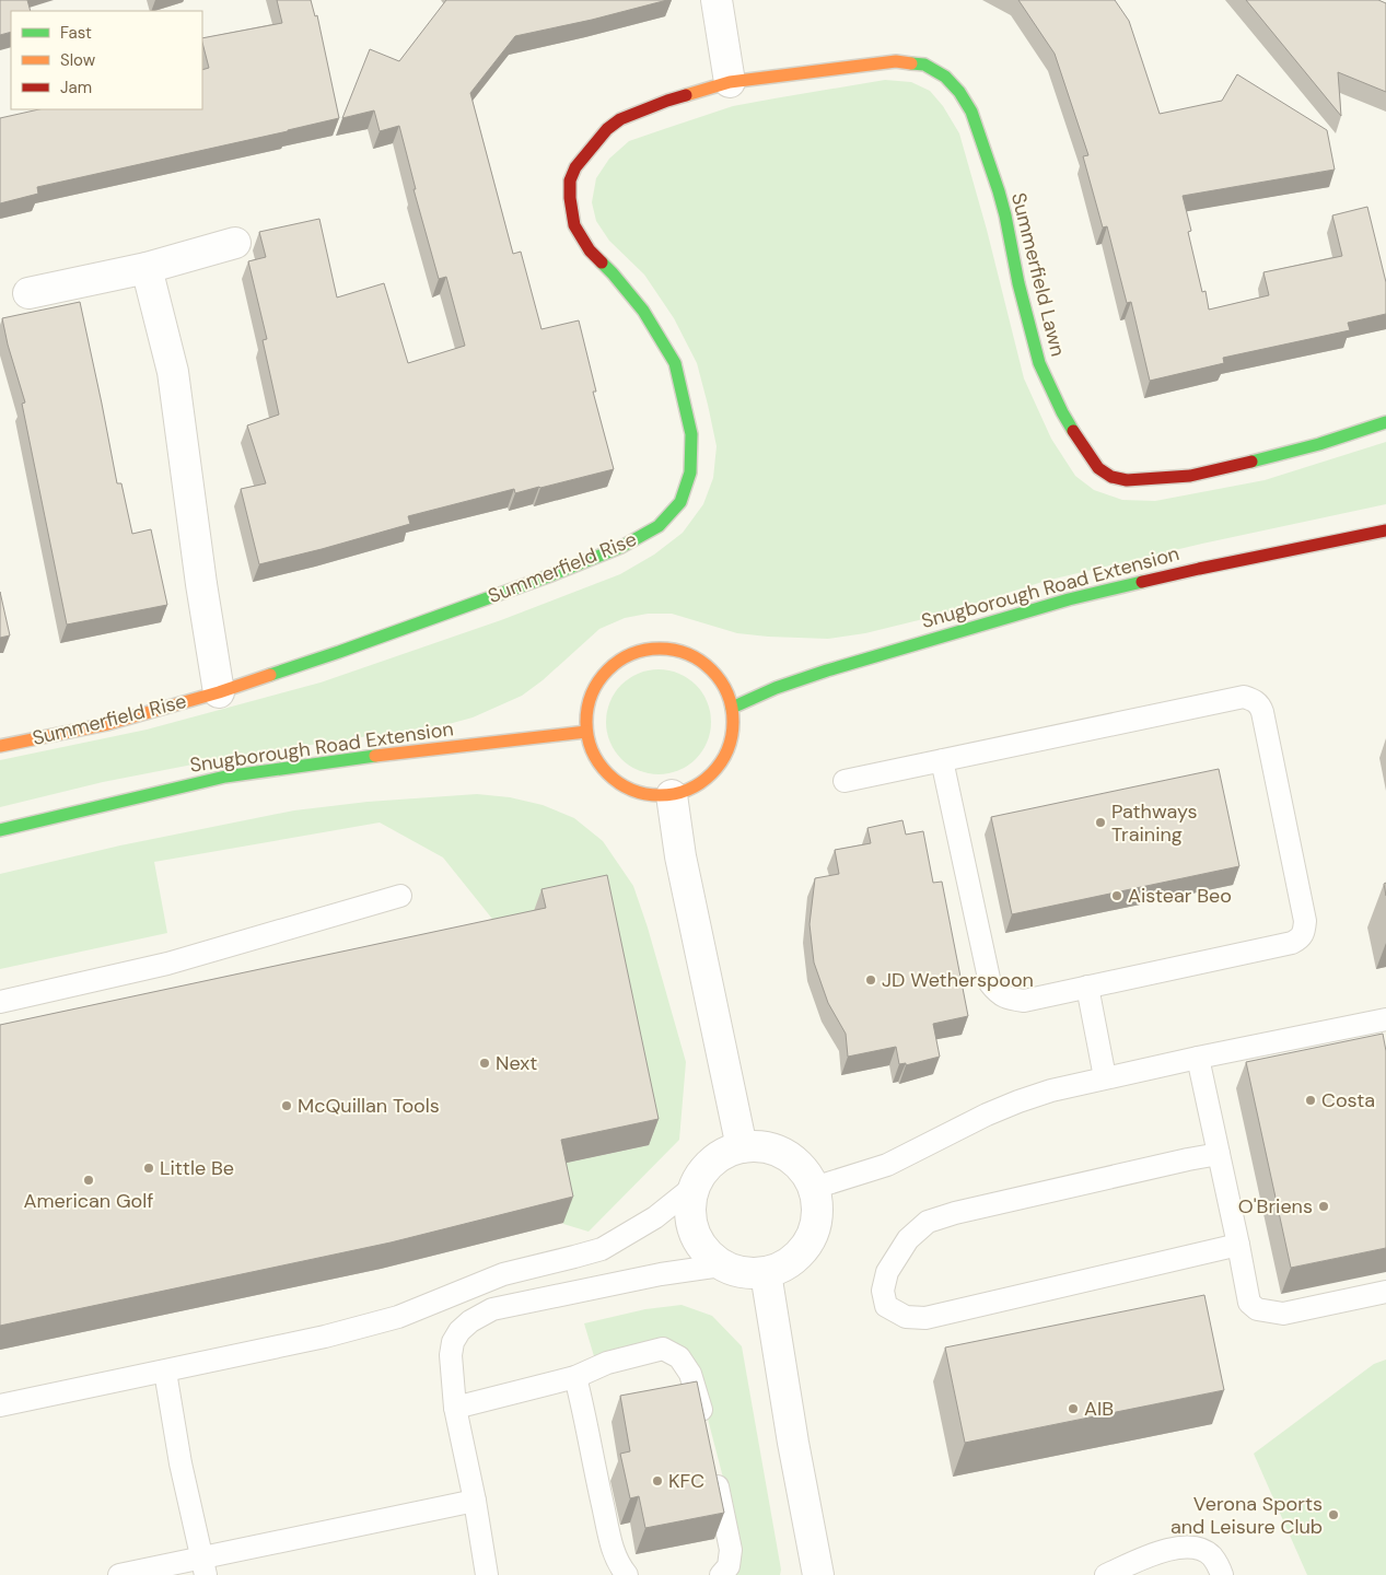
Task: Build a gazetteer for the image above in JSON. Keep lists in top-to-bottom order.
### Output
{
  "streets": {
    "street": ["Summerfield Lawn", "Summerfield Rise", "Snugborough Road Extension"]
  },
  "crossings": [
    ["Summerfield Lawn", "Summerfield Rise"]
  ],
  "places": [
    "Pathways Training",
    "Aistear Beo",
    "JD Wetherspoon",
    "Next",
    "Costa",
    "McQuillan Tools",
    "Little Be",
    "American Golf",
    "O'Briens",
    "AIB",
    "KFC",
    "Verona Sports and Leisure Club"
  ],
  "legend": ["Fast", "Slow", "Jam"]
}
